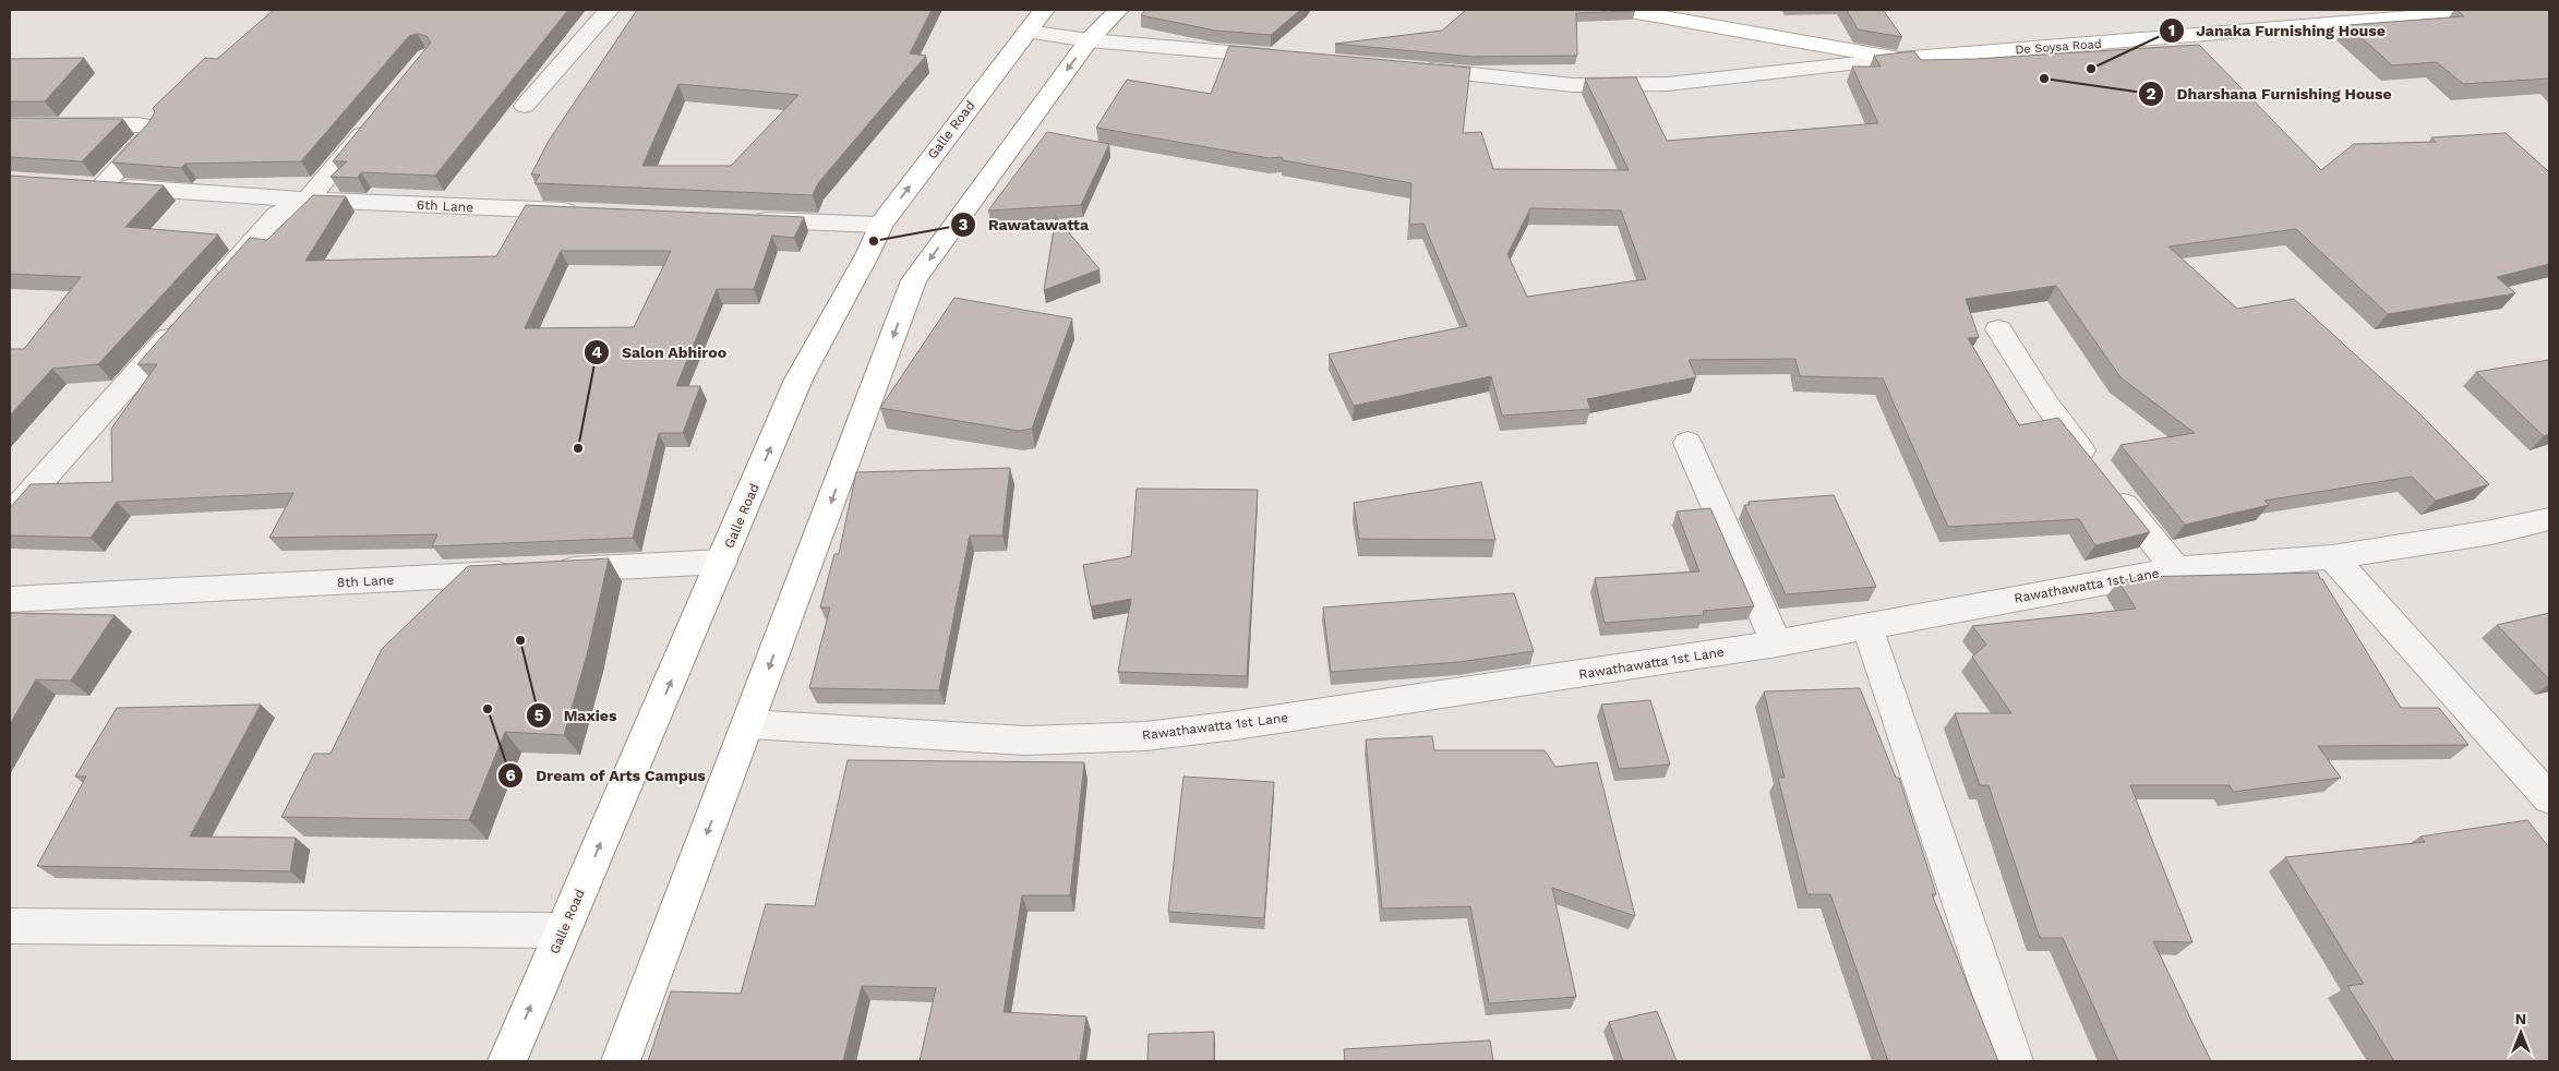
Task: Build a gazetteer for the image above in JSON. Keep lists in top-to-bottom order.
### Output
{
  "streets": {
    "main road": ["De Soysa Road", "Galle Road"],
    "street": ["6th Lane", "8th Lane", "Rawathawatta 1st Lane"]
  },
  "crossings": [
    ["Galle Road", "8th Lane"]
  ],
  "places": [
    "Janaka Furnishing House",
    "Dharshana Furnishing House",
    "Rawatawatta",
    "Salon Abhiroo",
    "Maxies",
    "Dream of Arts Campus"
  ],
  "north": "top"
}
